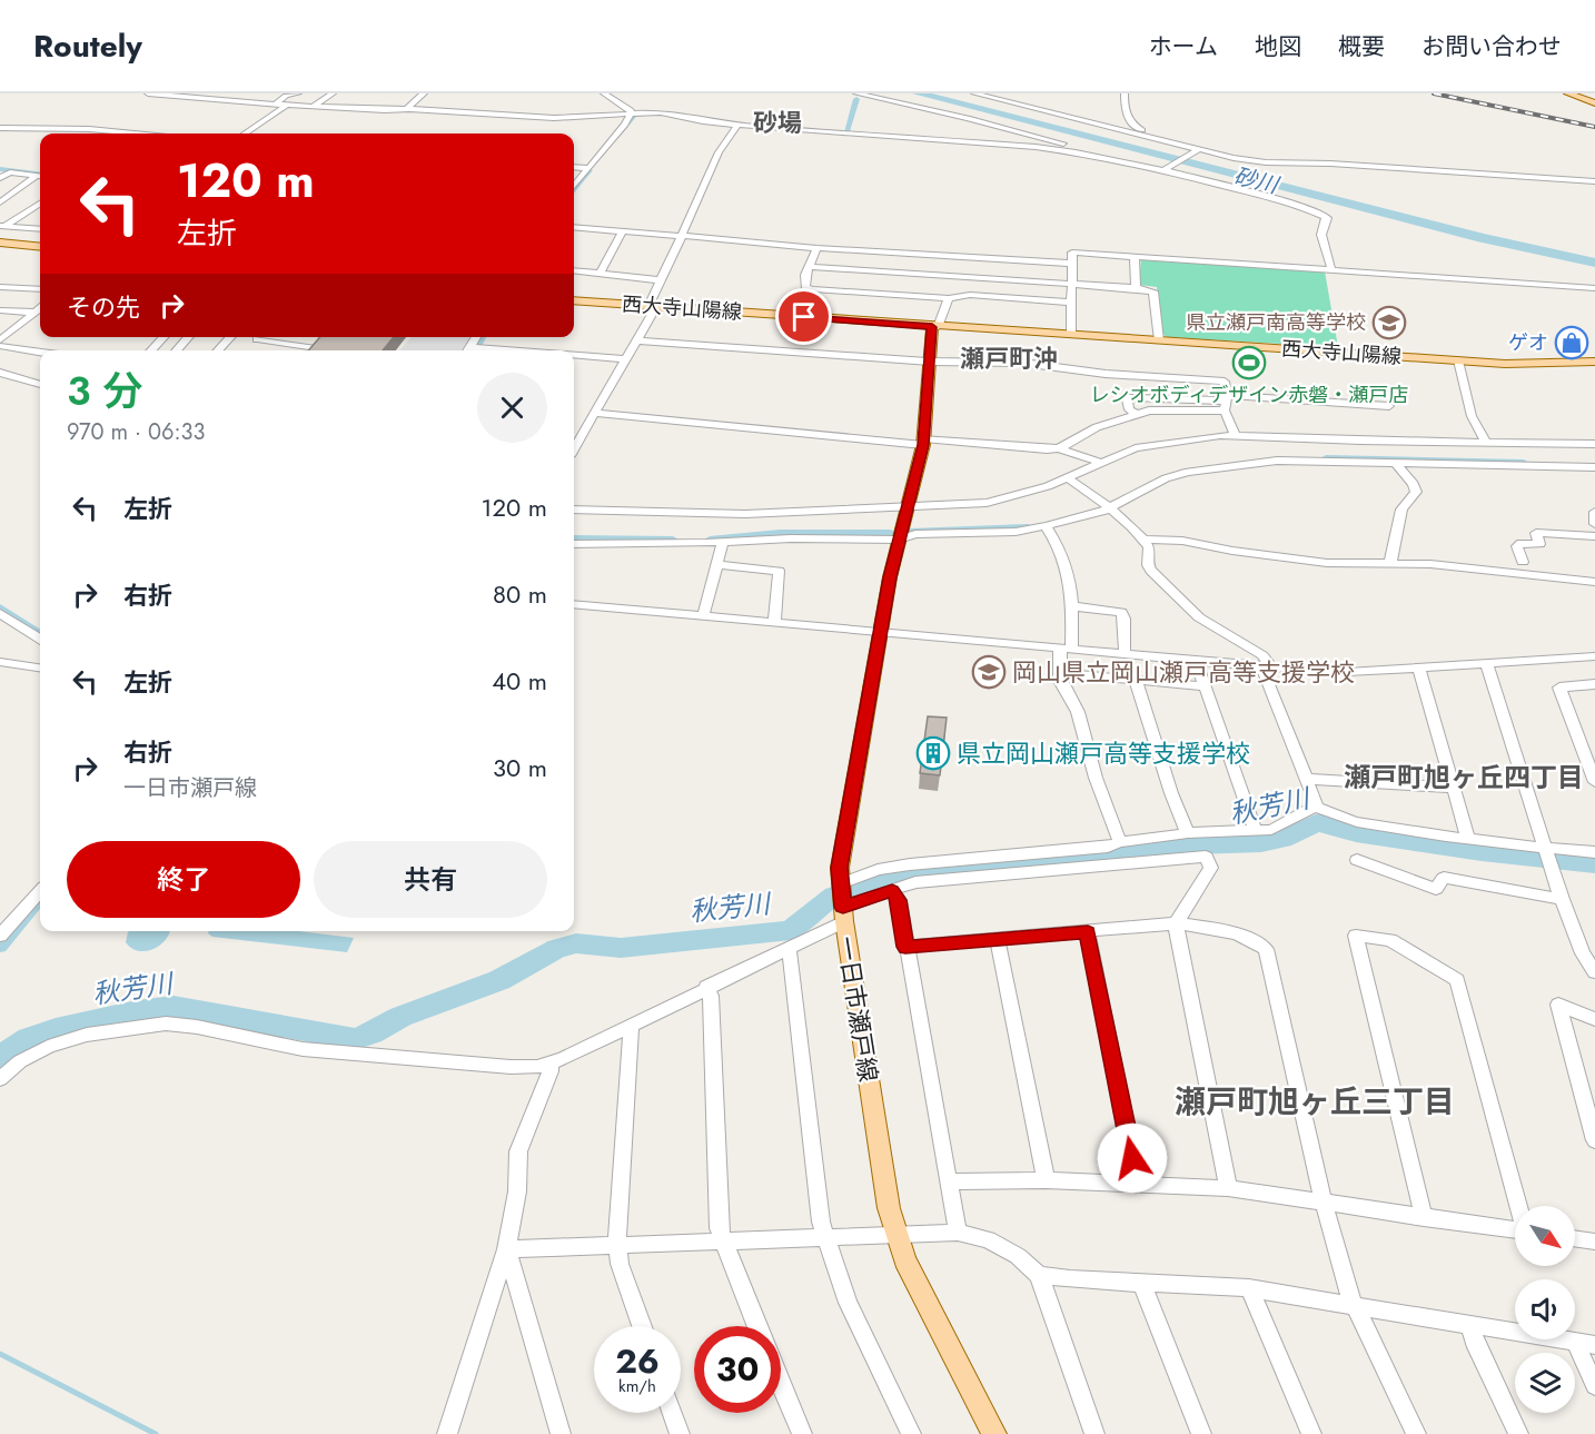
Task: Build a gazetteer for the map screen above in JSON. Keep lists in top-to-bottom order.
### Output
{
  "streets": {
    "main road": ["西大寺山陽線", "一日市瀬戸線"]
  },
  "crossings": [
    ["西大寺山陽線", "一日市瀬戸線"]
  ],
  "districts": [
    "砂場",
    "瀬戸町沖",
    "瀬戸町旭ヶ丘四丁目",
    "瀬戸町旭ヶ丘三丁目"
  ],
  "water": ["砂川", "秋芳川"],
  "places": {
    "school or university": ["県立瀬戸南高等学校", "岡山県立岡山瀬戸高等支援学校"],
    "shop": ["ゲオ"],
    "sports": ["レシオボディデザイン赤磐・瀬戸店"],
    "building": ["県立岡山瀬戸高等支援学校"]
  },
  "north": "bottom right",
  "page": {
    "header": "Routely",
    "nav": [
      "ホーム",
      "地図",
      "概要",
      "お問い合わせ"
    ],
    "turn": ["120 m", "左折"],
    "then": "その先",
    "heading": ["3 分", "970 m · 06:33"],
    "list": [
      {
        "name": "左折",
        "value": "120 m"
      },
      {
        "name": "右折",
        "value": "80 m"
      },
      {
        "name": "左折",
        "value": "40 m"
      },
      {
        "name": "右折",
        "note": "一日市瀬戸線",
        "value": "30 m"
      }
    ],
    "buttons": ["終了", "共有"],
    "speed": "26 km/h",
    "limit": "30"
  }
}
